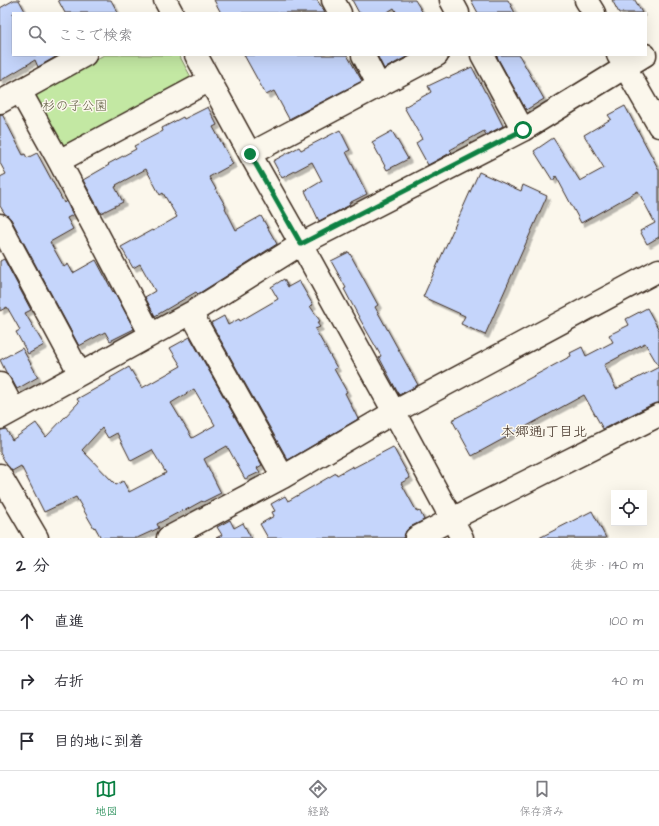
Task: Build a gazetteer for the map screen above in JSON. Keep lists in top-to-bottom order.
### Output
{
  "districts": ["本郷通1丁目北"],
  "parks": ["杉の子公園"],
  "page": {
    "search": "ここで検索",
    "heading": ["2 分", "徒歩 · 140 m"],
    "list": [
      ["直進", "100 m"],
      ["右折", "40 m"],
      "目的地に到着"
    ],
    "nav": ["地図", "経路", "保存済み"]
  }
}
